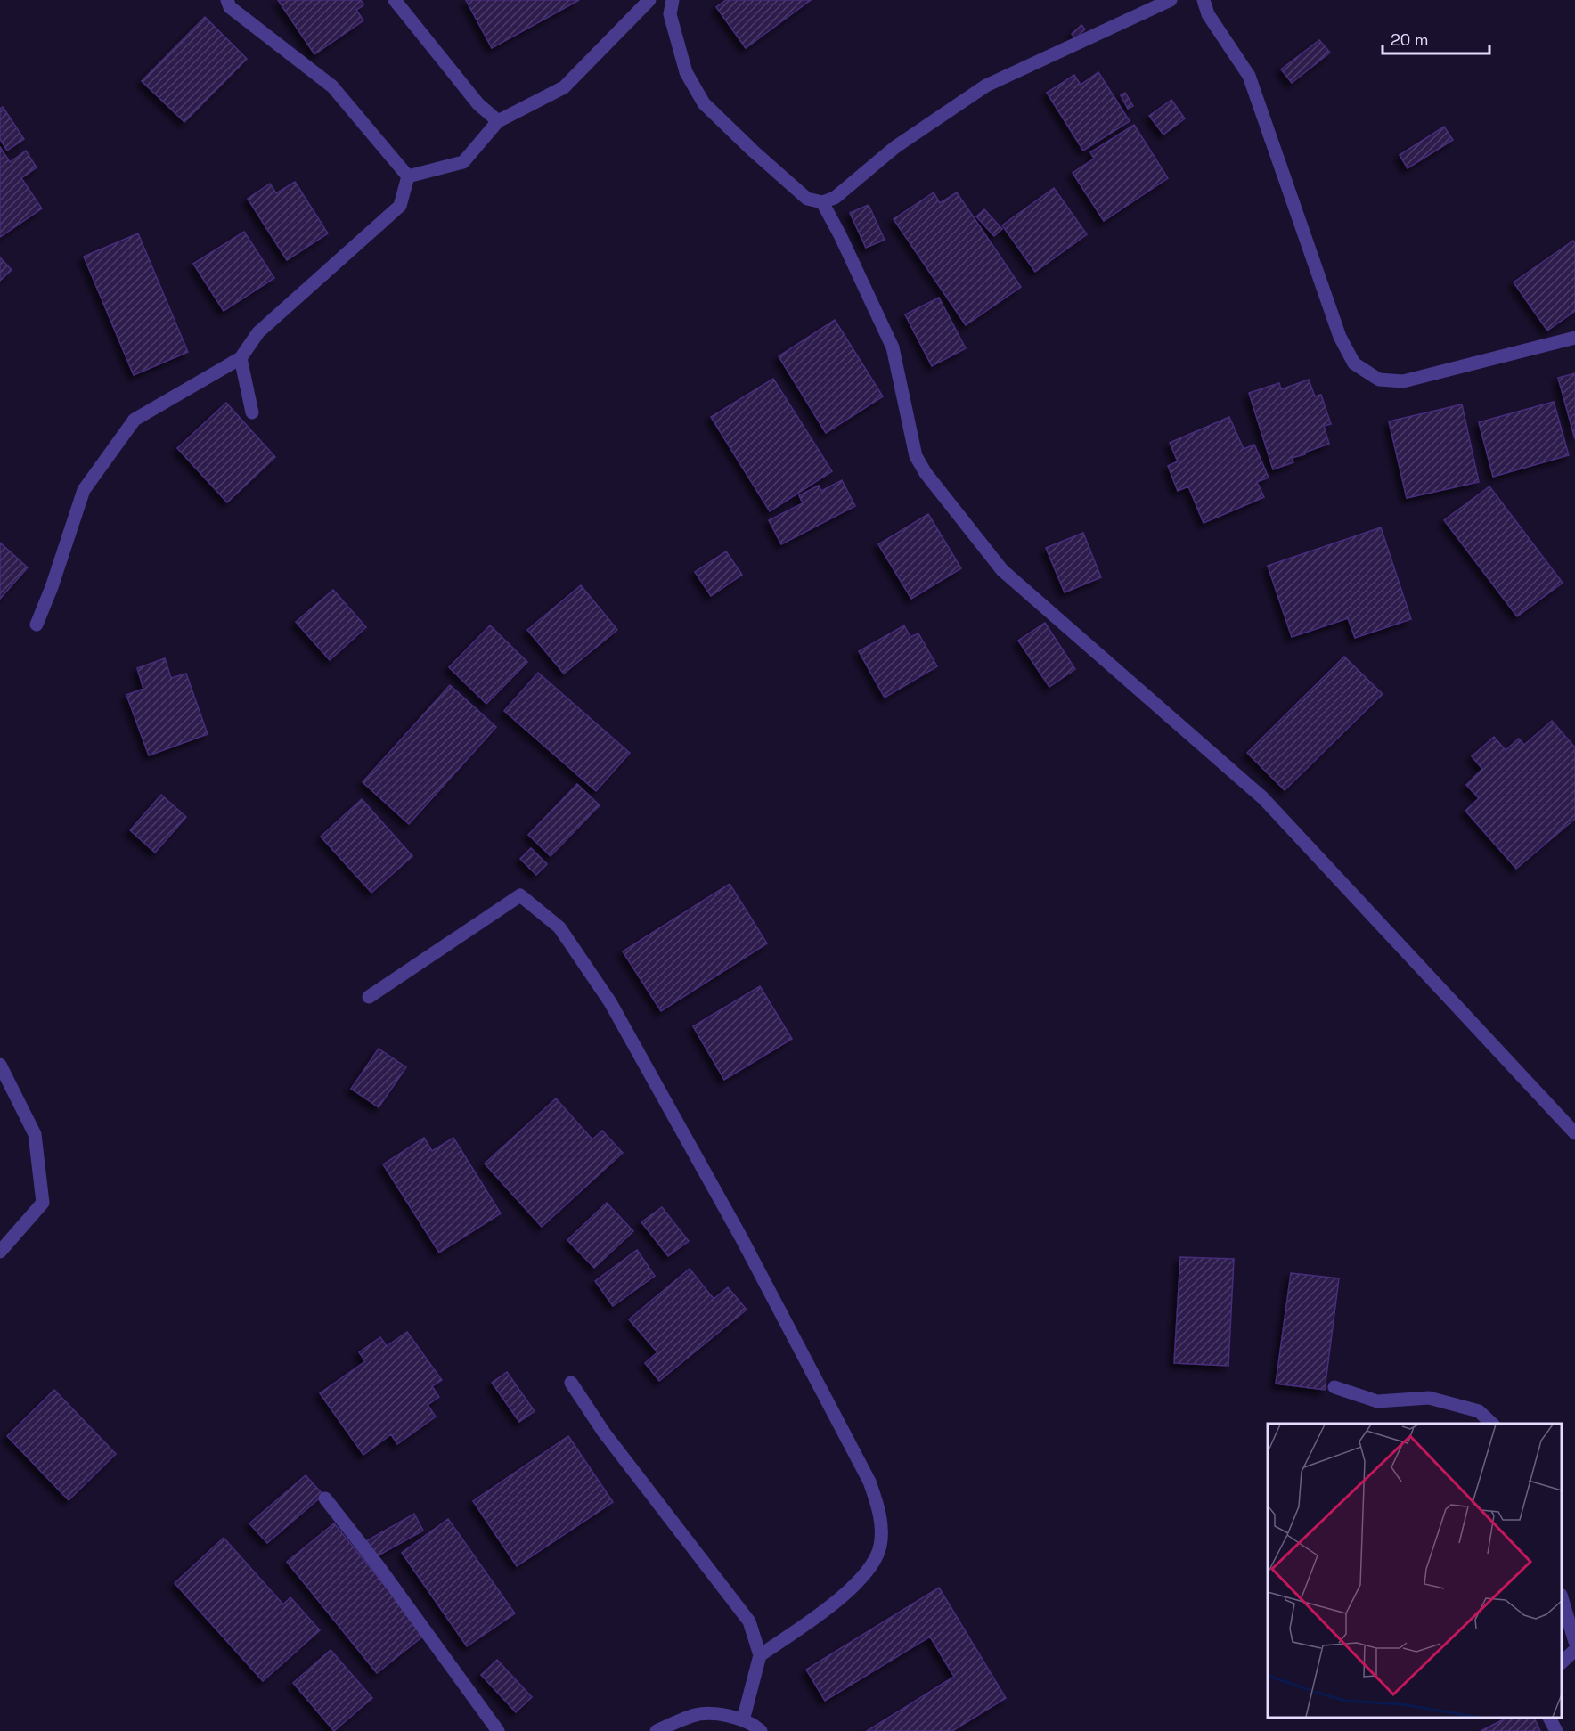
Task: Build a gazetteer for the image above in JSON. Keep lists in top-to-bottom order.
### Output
{
  "scale_bar": "20 m"
}
